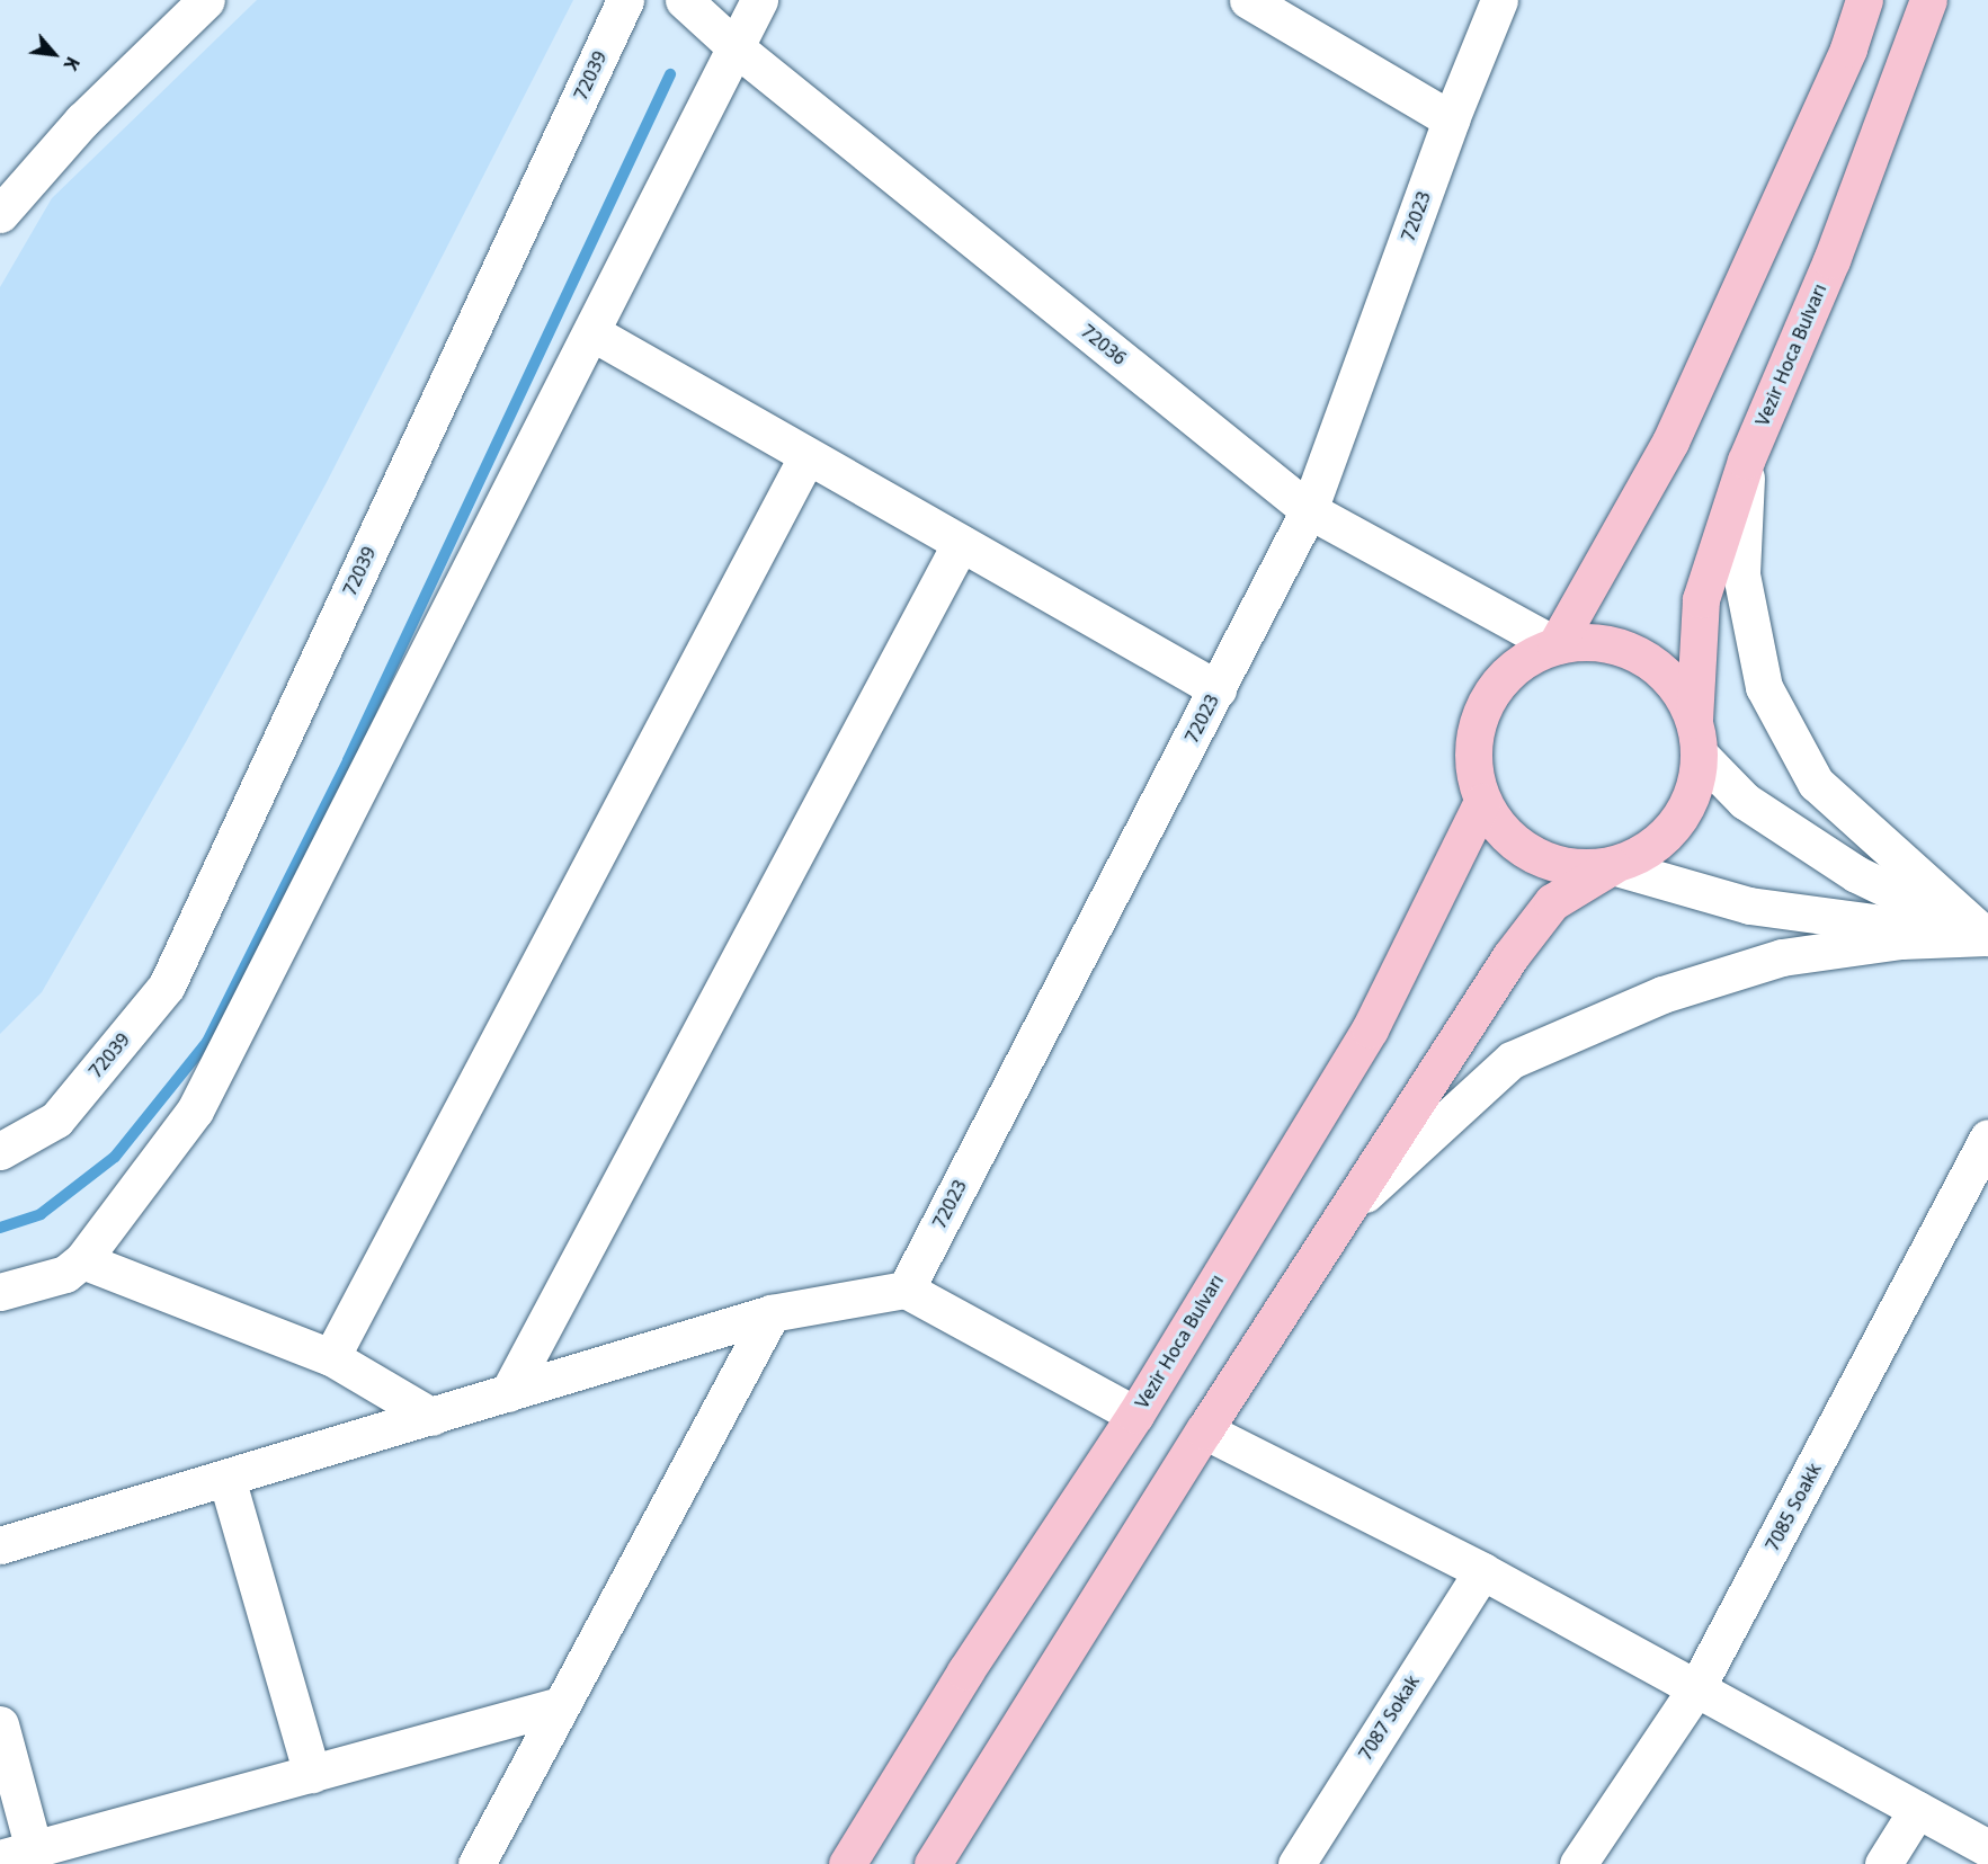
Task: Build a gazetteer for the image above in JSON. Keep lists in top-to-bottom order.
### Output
{
  "streets": {
    "main road": ["Vezir Hoca Bulvarı"],
    "street": [
      "72039",
      "72023",
      "72036",
      "7085 Soakk",
      "7087 Sokak"
    ]
  },
  "crossings": [
    ["72023", "72036"],
    ["72036", "Vezir Hoca Bulvarı"]
  ],
  "north": "bottom right"
}
